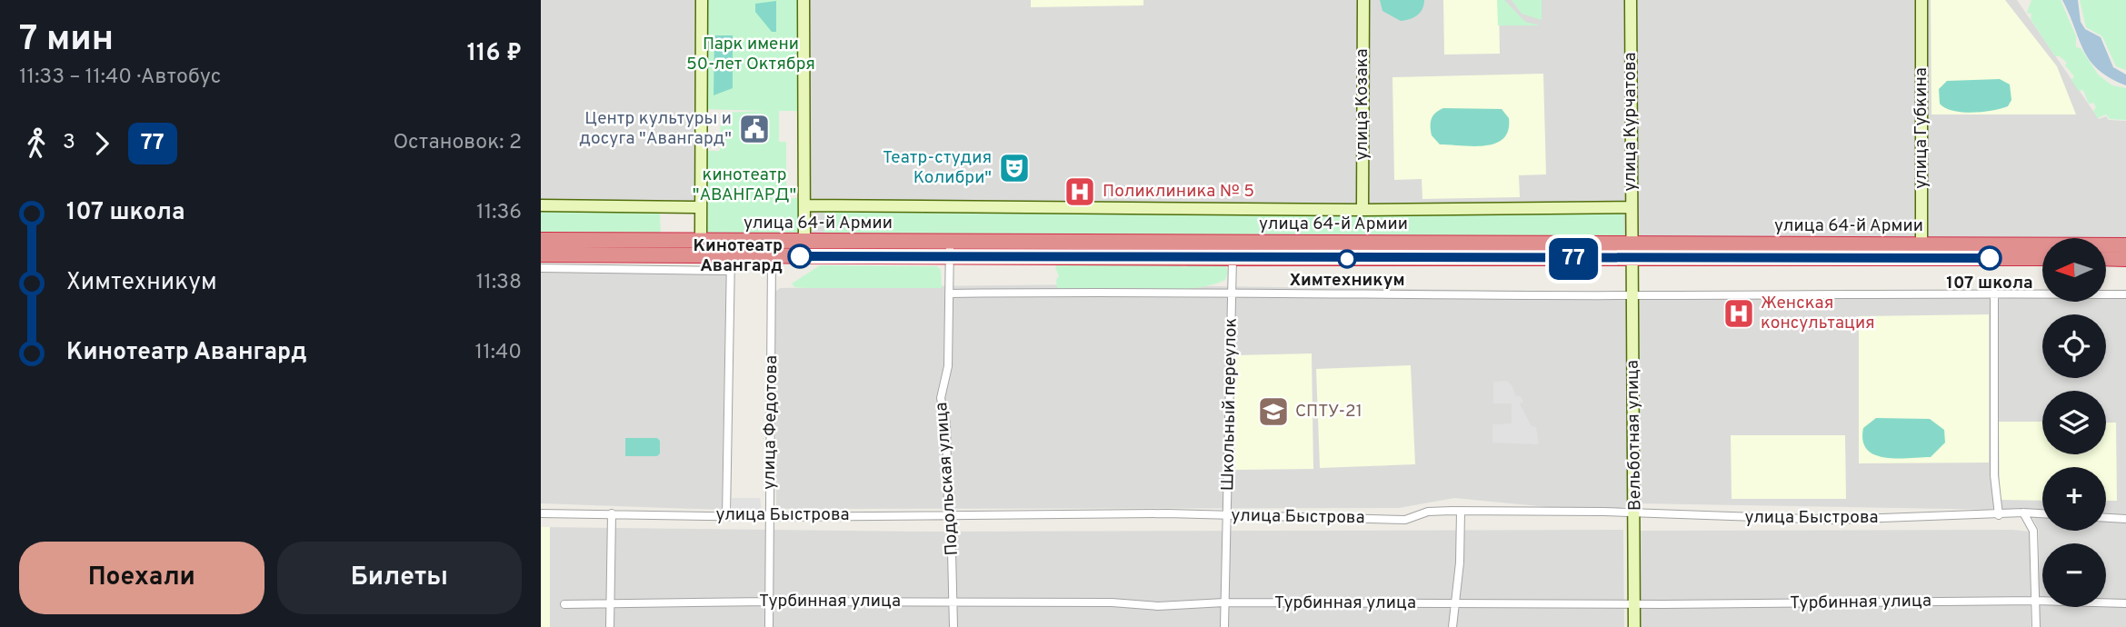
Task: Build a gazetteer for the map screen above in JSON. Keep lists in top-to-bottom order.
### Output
{
  "streets": {
    "highway": ["улица 64-й Армии"],
    "street": [
      "улица Козака",
      "улица Курчатова",
      "улица Губкина",
      "Школьный переулок",
      "улица Федотова",
      "Вельботная улица",
      "Подольская улица",
      "улица Быстрова",
      "Турбинная улица"
    ]
  },
  "crossings": [
    ["улица Курчатова", "улица 64-й Армии"],
    ["улица Курчатова", "Вельботная улица"],
    ["улица Губкина", "улица 64-й Армии"],
    ["улица 64-й Армии", "Школьный переулок"],
    ["улица 64-й Армии", "улица Федотова"],
    ["улица 64-й Армии", "Вельботная улица"],
    ["улица 64-й Армии", "Подольская улица"],
    ["Школьный переулок", "улица Быстрова"],
    ["Школьный переулок", "Турбинная улица"],
    ["улица Федотова", "улица Быстрова"],
    ["улица Федотова", "Турбинная улица"],
    ["Вельботная улица", "улица Быстрова"],
    ["Вельботная улица", "Турбинная улица"],
    ["Подольская улица", "улица Быстрова"],
    ["Подольская улица", "Турбинная улица"]
  ],
  "parks": ["Парк имени 50-лет Октября", "кинотеатр \"АВАНГАРД\""],
  "places": {
    "public building": ["Центр культуры и досуга \"Авангард\""],
    "theatre": ["Театр-студия Колибри\""],
    "hospital": ["Поликлиника № 5", "Женская консультация"],
    "other": ["Кинотеатр Авангард", "107 школа", "Химтехникум"],
    "school or university": ["СПТУ-21"]
  },
  "lines": ["bus line 77"],
  "north": "left",
  "page": {
    "heading": ["7 мин", "11:33 – 11:40 · Автобус", "116 ₽"],
    "on_map": "77",
    "legs": ["3", "77", "Остановок: 2"],
    "list": [
      {
        "name": "107 школа",
        "value": "11:36"
      },
      {
        "name": "Химтехникум",
        "value": "11:38"
      },
      {
        "name": "Кинотеатр Авангард",
        "value": "11:40"
      }
    ],
    "map_buttons": ["+", "−"],
    "buttons": ["Поехали", "Билеты"]
  }
}
